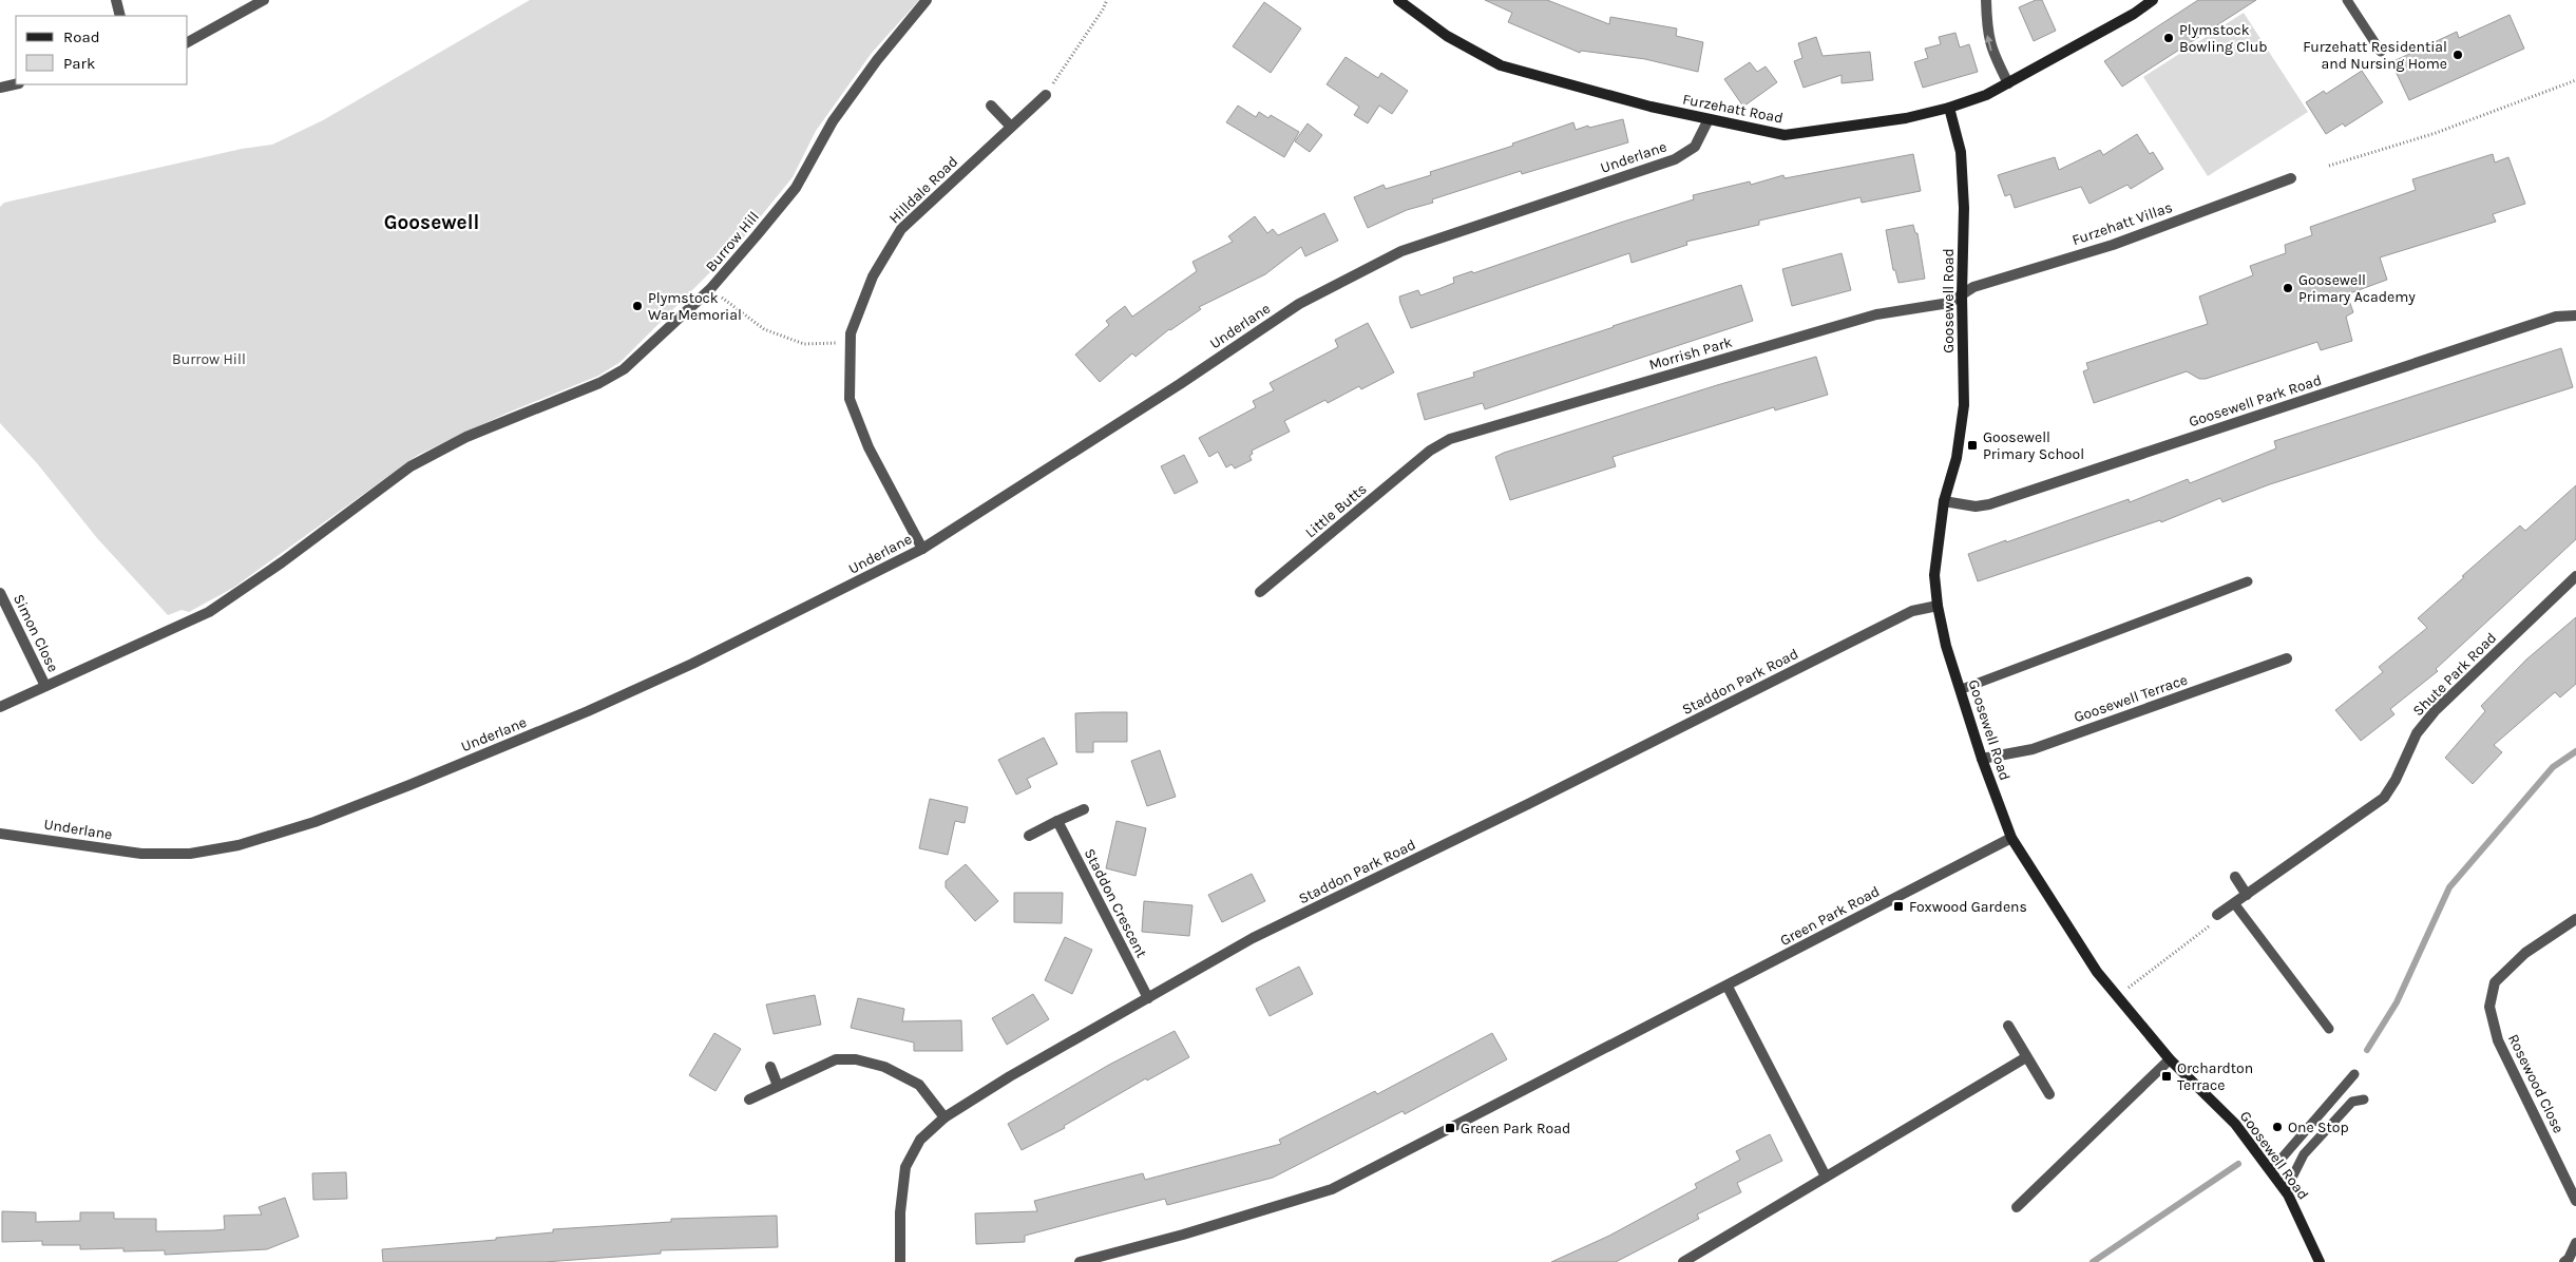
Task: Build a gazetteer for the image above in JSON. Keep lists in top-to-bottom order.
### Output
{
  "streets": {
    "street": [
      "Furzehatt Road",
      "Underlane",
      "Hilldale Road",
      "Furzehatt Villas",
      "Burrow Hill",
      "Goosewell Road",
      "Morrish Park",
      "Goosewell Park Road",
      "Little Butts",
      "Simon Close",
      "Shute Park Road",
      "Staddon Park Road",
      "Goosewell Terrace",
      "Staddon Crescent",
      "Green Park Road",
      "Rosewood Close"
    ]
  },
  "crossings": [
    ["Furzehatt Road", "Underlane"],
    ["Furzehatt Road", "Goosewell Road"],
    ["Underlane", "Hilldale Road"],
    ["Furzehatt Villas", "Goosewell Road"],
    ["Furzehatt Villas", "Morrish Park"],
    ["Burrow Hill", "Simon Close"],
    ["Goosewell Road", "Morrish Park"],
    ["Goosewell Road", "Goosewell Park Road"],
    ["Goosewell Road", "Staddon Park Road"],
    ["Goosewell Road", "Goosewell Terrace"],
    ["Goosewell Road", "Green Park Road"],
    ["Morrish Park", "Little Butts"],
    ["Staddon Park Road", "Staddon Crescent"]
  ],
  "districts": ["Goosewell"],
  "parks": ["Burrow Hill"],
  "places": {
    "other": [
      "Plymstock Bowling Club",
      "Furzehatt Residential and Nursing Home",
      "Goosewell Primary Academy",
      "Plymstock War Memorial",
      "One Stop"
    ],
    "transit": [
      "Goosewell Primary School",
      "Foxwood Gardens",
      "Orchardton Terrace",
      "Green Park Road"
    ]
  },
  "legend": ["Road", "Park"]
}
